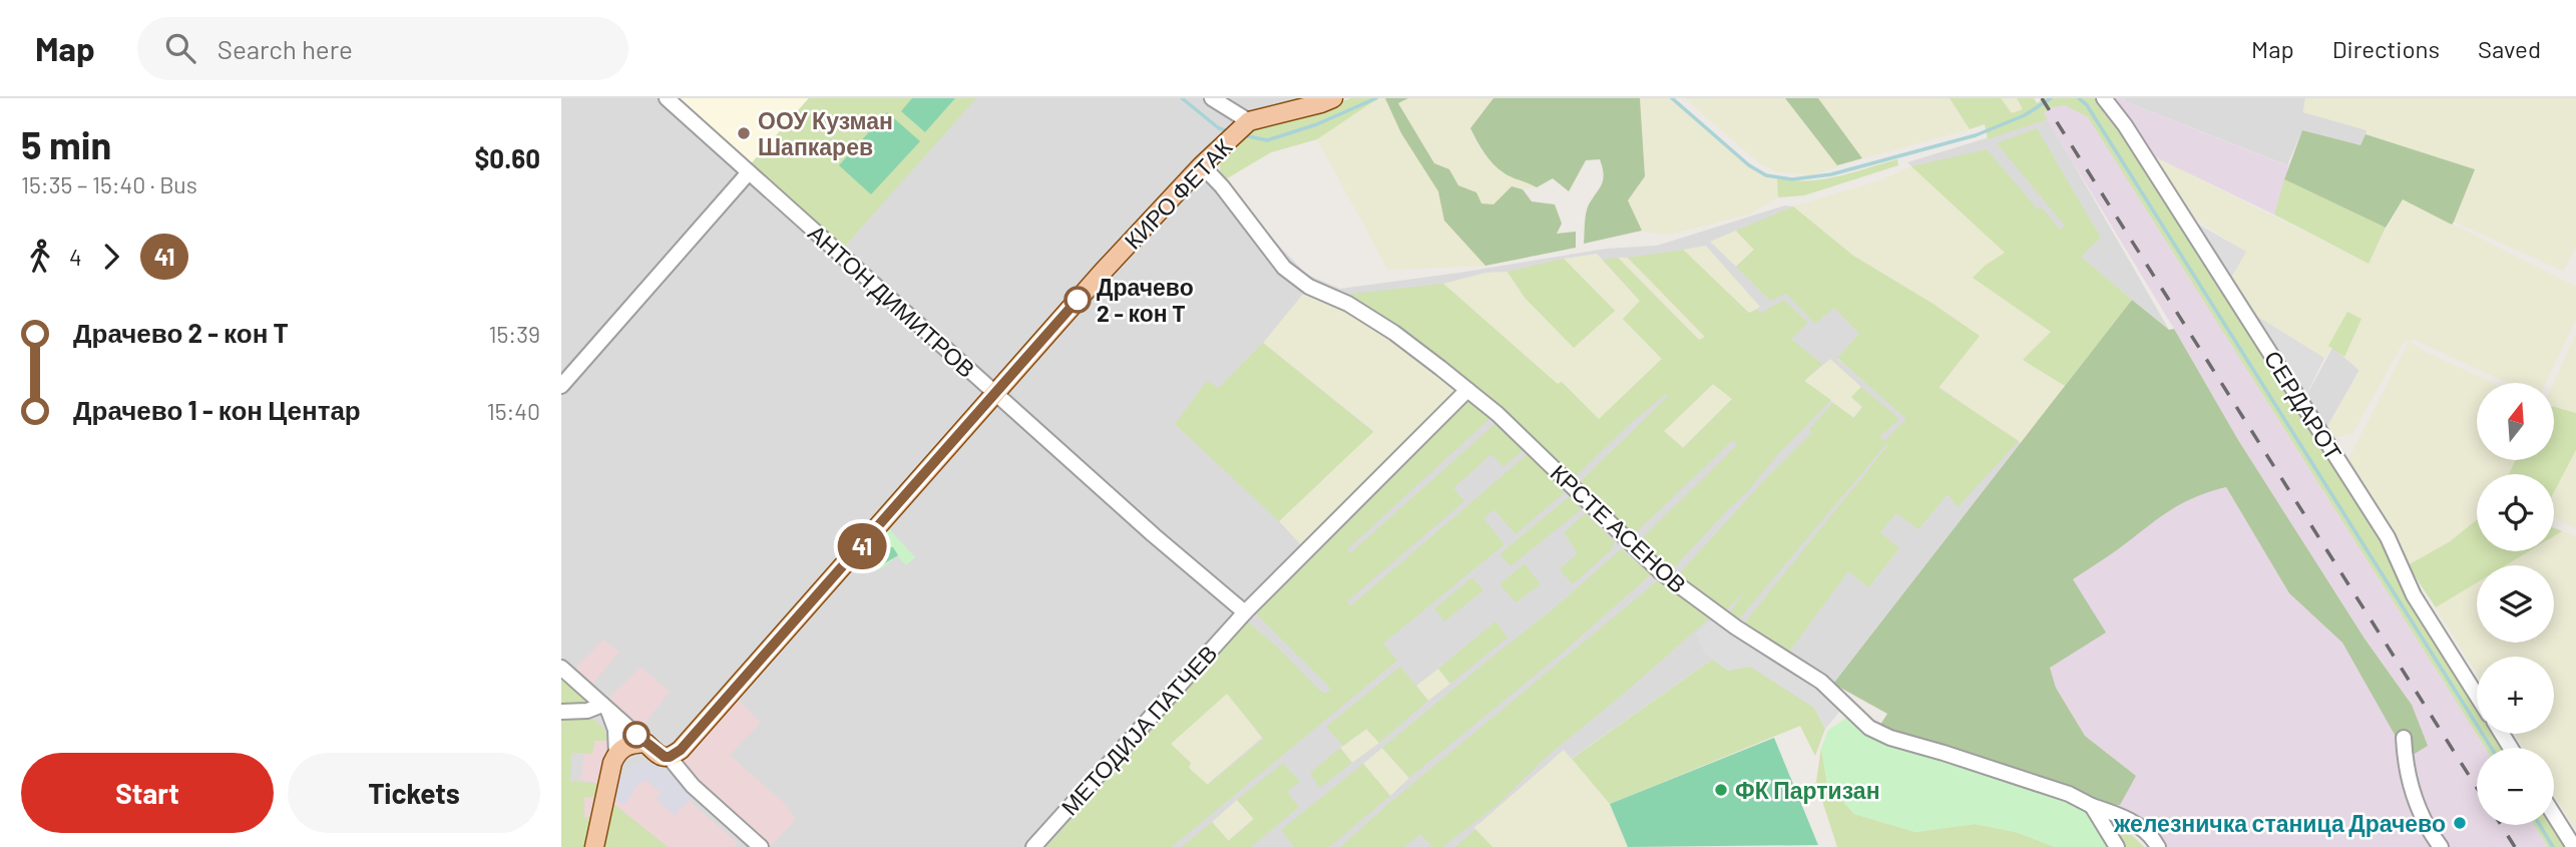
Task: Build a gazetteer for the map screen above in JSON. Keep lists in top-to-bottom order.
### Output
{
  "streets": {
    "main road": ["КИРО ФЕТАК"],
    "street": [
      "АНТОН ДИМИТРОВ",
      "СЕРДАРОТ",
      "КРСТЕ АСЕНОВ",
      "МЕТОДИЈА ПАТЧЕВ"
    ]
  },
  "crossings": [
    ["КИРО ФЕТАК", "АНТОН ДИМИТРОВ"],
    ["КИРО ФЕТАК", "КРСТЕ АСЕНОВ"],
    ["АНТОН ДИМИТРОВ", "МЕТОДИЈА ПАТЧЕВ"],
    ["КРСТЕ АСЕНОВ", "МЕТОДИЈА ПАТЧЕВ"]
  ],
  "places": [
    "ООУ Кузман Шапкарев",
    "Драчево 2 - кон T",
    "ФК Партизан",
    "железничка станица Драчево"
  ],
  "lines": ["bus line 41"],
  "north": "top",
  "page": {
    "header": "Map",
    "search": "Search here",
    "nav": ["Map", "Directions", "Saved"],
    "heading": ["5 min", "15:35 – 15:40 · Bus", "$0.60"],
    "on_map": "41",
    "legs": ["4", "41"],
    "list": [
      {
        "name": "Драчево 2 - кон T",
        "value": "15:39"
      },
      {
        "name": "Драчево 1 - кон Центар",
        "value": "15:40"
      }
    ],
    "map_buttons": ["+", "−"],
    "buttons": ["Start", "Tickets"]
  }
}
